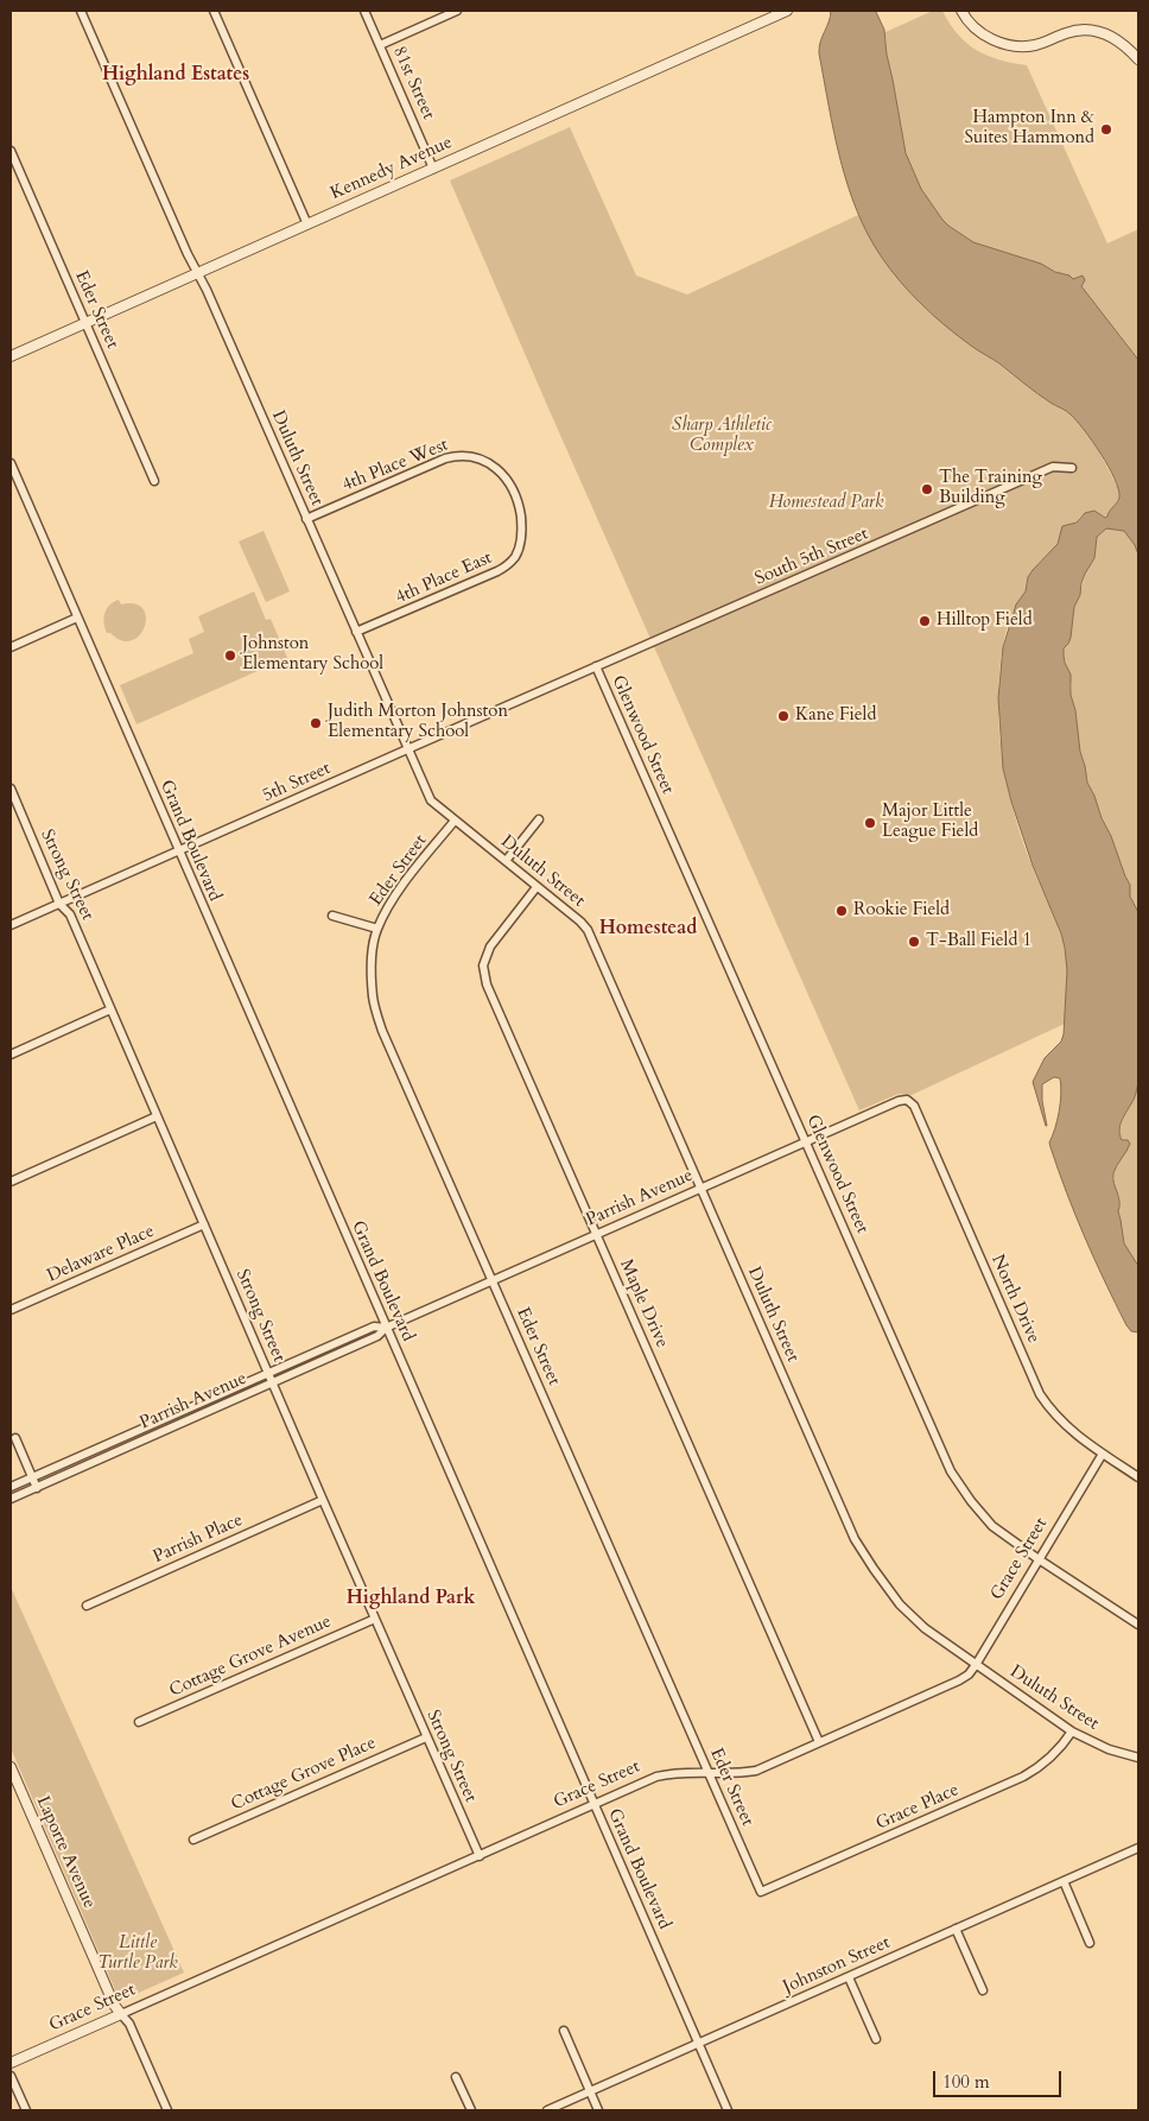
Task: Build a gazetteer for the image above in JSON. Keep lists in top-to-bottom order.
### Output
{
  "streets": {
    "street": [
      "81st Street",
      "Kennedy Avenue",
      "Eder Street",
      "Duluth Street",
      "4th Place West",
      "South 5th Street",
      "4th Place East",
      "Glenwood Street",
      "5th Street",
      "Grand Boulevard",
      "Strong Street",
      "Parrish Avenue",
      "Delaware Place",
      "North Drive",
      "Maple Drive",
      "Parrish Place",
      "Grace Street",
      "Cottage Grove Avenue",
      "Cottage Grove Place",
      "Grace Place",
      "Laporte Avenue",
      "Johnston Street"
    ]
  },
  "crossings": [
    ["81st Street", "Kennedy Avenue"],
    ["Kennedy Avenue", "Eder Street"],
    ["Kennedy Avenue", "Duluth Street"],
    ["Eder Street", "Duluth Street"],
    ["Eder Street", "Parrish Avenue"],
    ["Eder Street", "Grace Street"],
    ["Eder Street", "Grace Place"],
    ["Duluth Street", "4th Place West"],
    ["Duluth Street", "4th Place East"],
    ["Duluth Street", "5th Street"],
    ["Duluth Street", "Parrish Avenue"],
    ["Duluth Street", "Maple Drive"],
    ["Duluth Street", "Grace Street"],
    ["Duluth Street", "Grace Place"],
    ["4th Place West", "4th Place East"],
    ["South 5th Street", "Glenwood Street"],
    ["South 5th Street", "5th Street"],
    ["Glenwood Street", "5th Street"],
    ["Glenwood Street", "Parrish Avenue"],
    ["Glenwood Street", "Grace Street"],
    ["5th Street", "Grand Boulevard"],
    ["5th Street", "Strong Street"],
    ["Grand Boulevard", "Parrish Avenue"],
    ["Grand Boulevard", "Grace Street"],
    ["Grand Boulevard", "Johnston Street"],
    ["Strong Street", "Parrish Avenue"],
    ["Strong Street", "Delaware Place"],
    ["Strong Street", "Parrish Place"],
    ["Strong Street", "Grace Street"],
    ["Strong Street", "Cottage Grove Avenue"],
    ["Strong Street", "Cottage Grove Place"],
    ["Parrish Avenue", "North Drive"],
    ["Parrish Avenue", "Maple Drive"],
    ["North Drive", "Grace Street"],
    ["Maple Drive", "Grace Street"],
    ["Grace Street", "Laporte Avenue"]
  ],
  "districts": ["Highland Estates", "Homestead", "Highland Park"],
  "parks": ["Sharp Athletic Complex", "Homestead Park", "Little Turtle Park"],
  "places": [
    "Hampton Inn & Suites Hammond",
    "The Training Building",
    "Hilltop Field",
    "Johnston Elementary School",
    "Kane Field",
    "Judith Morton Johnston Elementary School",
    "Major Little League Field",
    "Rookie Field",
    "T-Ball Field 1"
  ],
  "scale_bar": "100 m"
}
